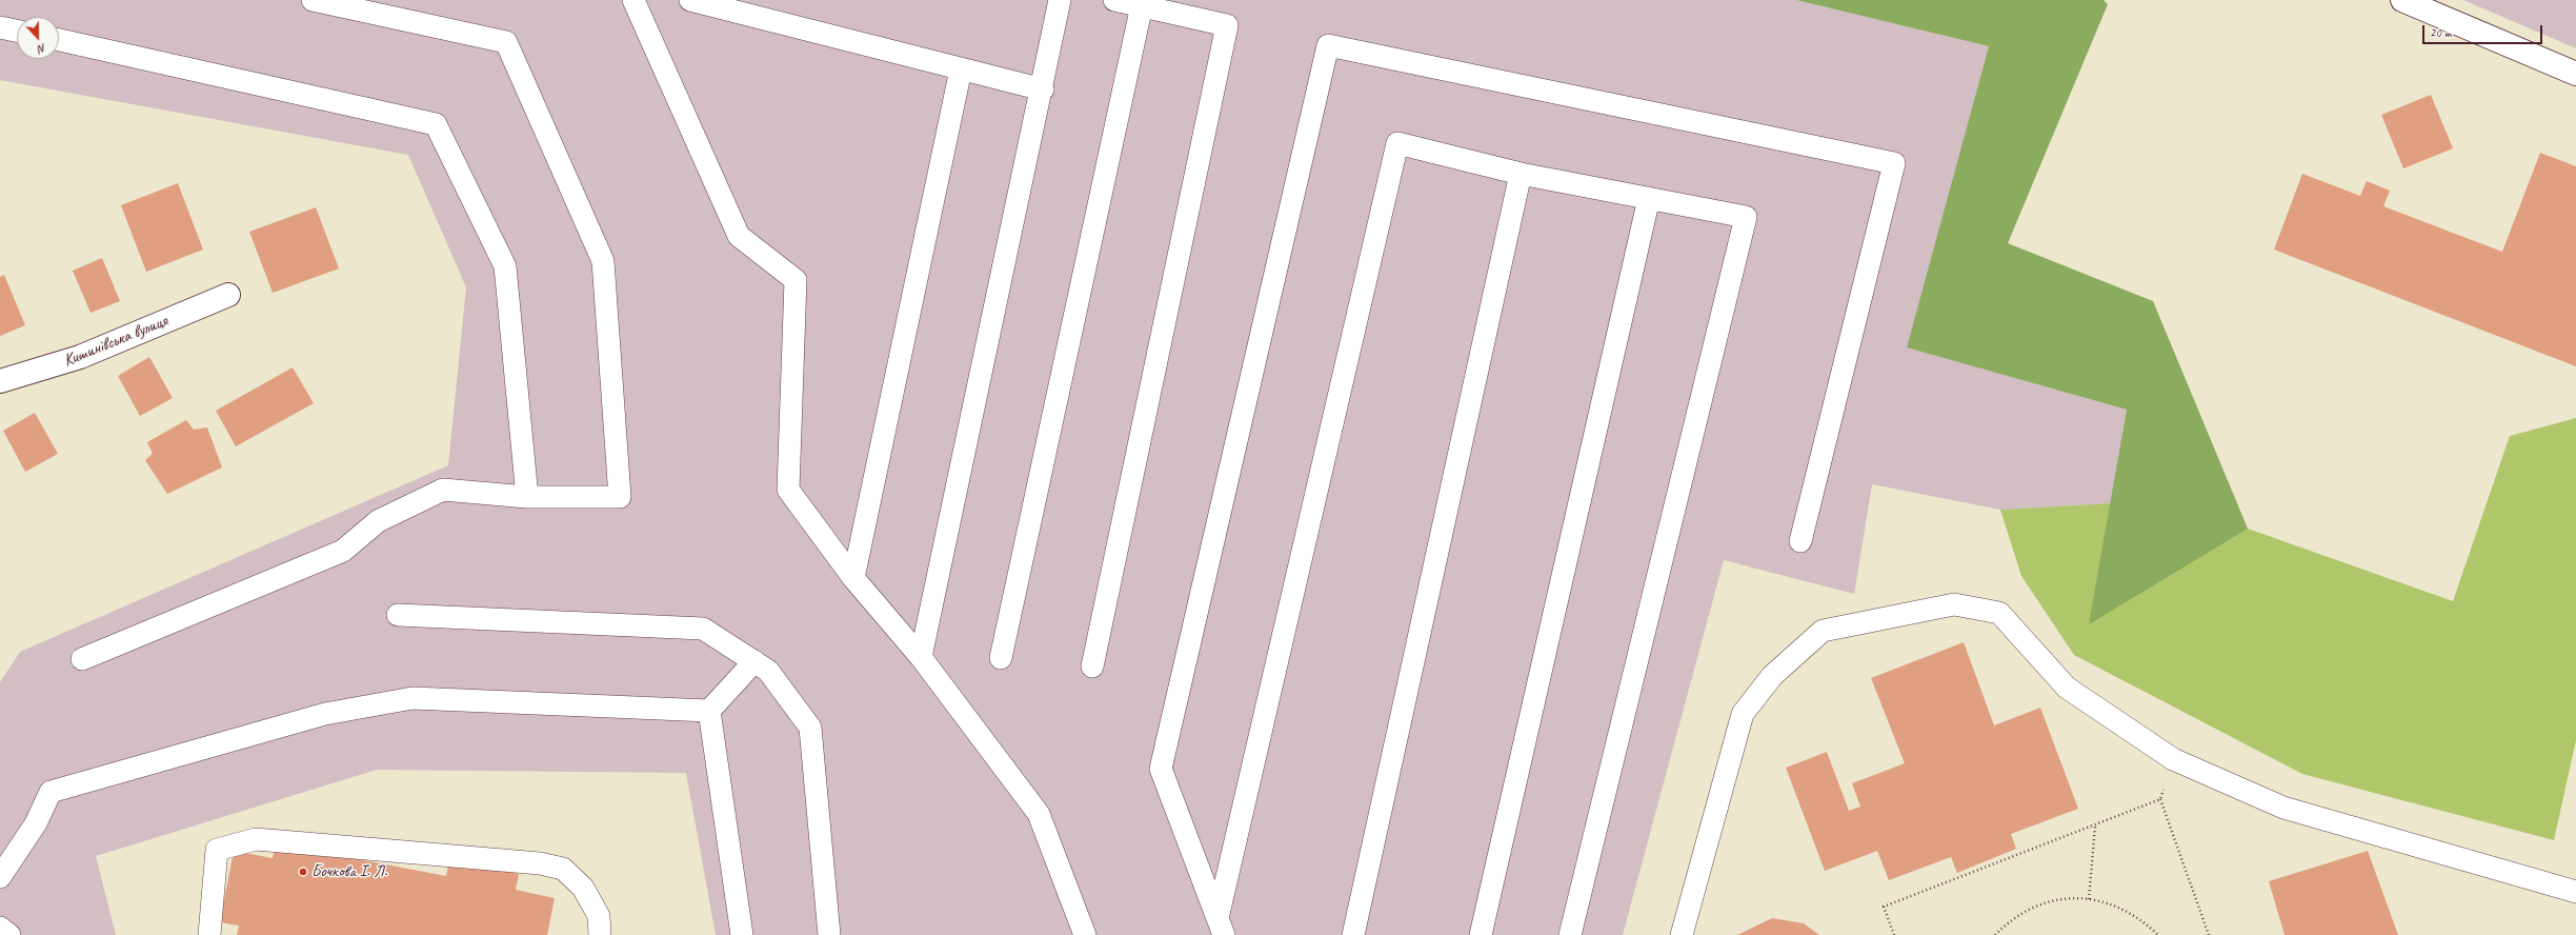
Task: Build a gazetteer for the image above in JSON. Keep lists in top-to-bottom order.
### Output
{
  "streets": {
    "street": ["Кишинівська вулиця"]
  },
  "places": ["Бочкова І. Л."],
  "scale_bar": "20 m",
  "north": "bottom"
}
